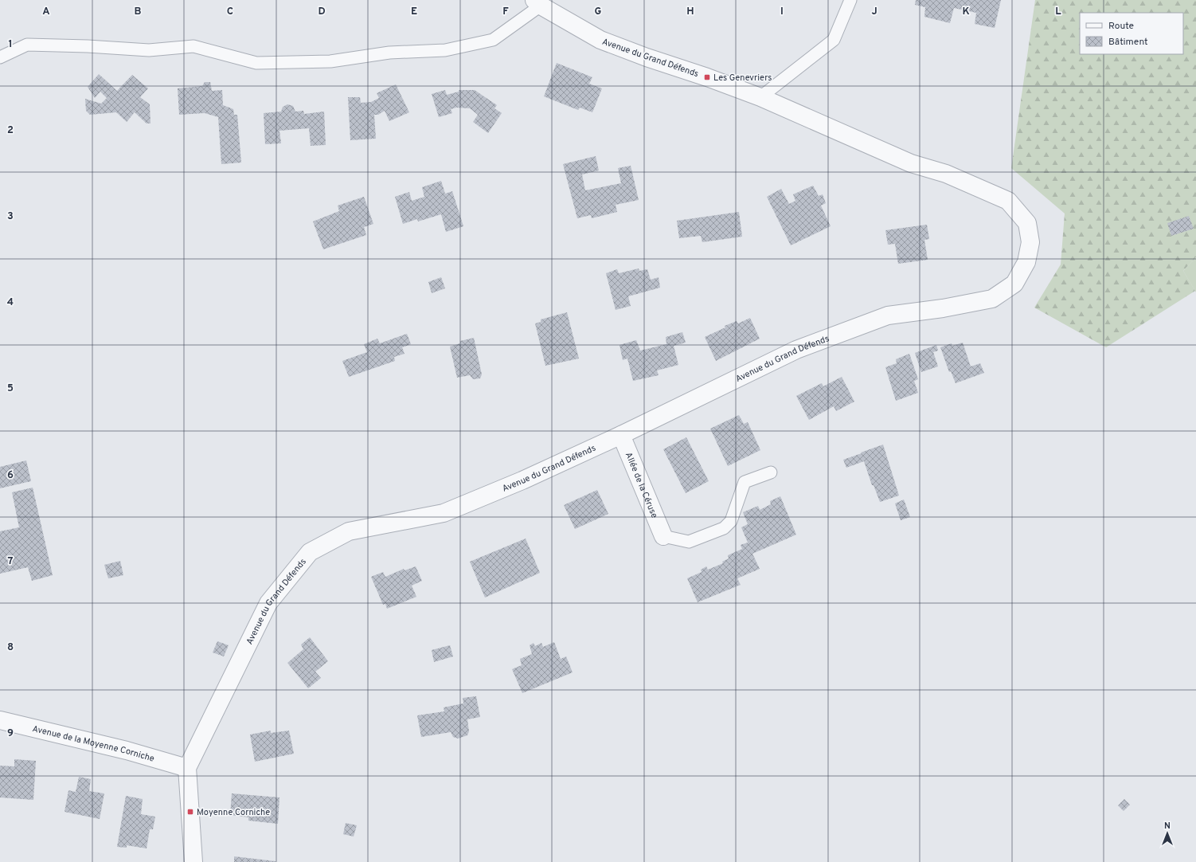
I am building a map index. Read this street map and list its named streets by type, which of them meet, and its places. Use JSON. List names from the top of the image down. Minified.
{"streets":{"street":["Avenue du Grand Défends","Allée de la Céruse","Avenue de la Moyenne Corniche"]},"crossings":[["Avenue du Grand Défends","Allée de la Céruse"],["Avenue du Grand Défends","Avenue de la Moyenne Corniche"]],"places":{"transit":["Les Genevriers","Moyenne Corniche"]},"legend":["Route","Bâtiment"],"north":"top","grid":{"columns":["A","B","C","D","E","F","G","H","I","J","K","L"],"rows":["1","2","3","4","5","6","7","8","9"]}}
